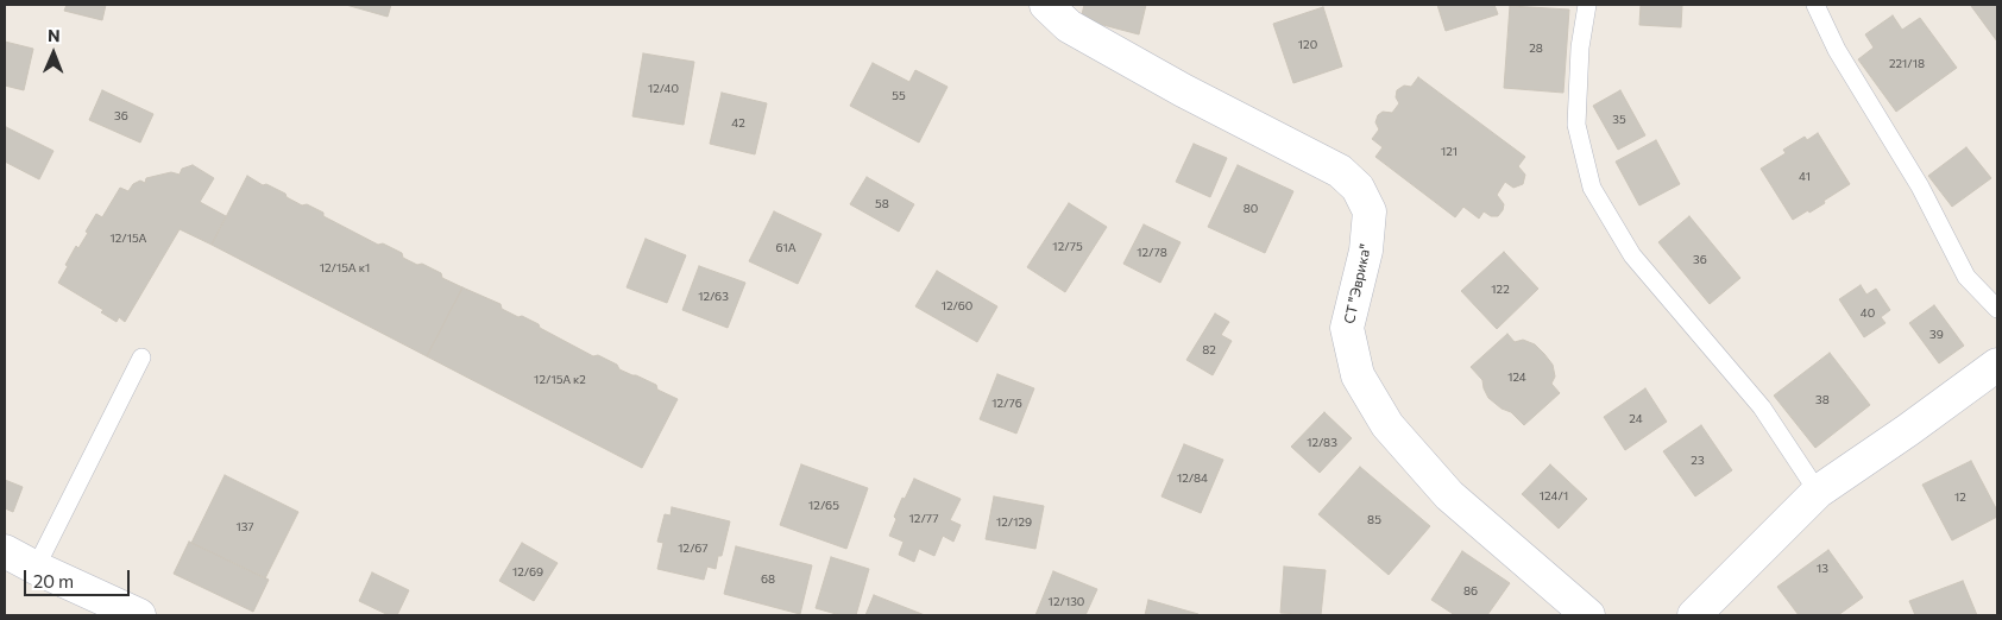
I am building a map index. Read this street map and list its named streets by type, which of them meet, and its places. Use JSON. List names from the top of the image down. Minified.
{"streets":{"street":["СТ \"Эврика\""]},"house_numbers":["120","28","221/18","12/40","55","36","35","42","121","41","58","80","12/15А","12/75","61А","12/78","36","12/15А к1","122","12/63","12/60","40","39","82","124","12/15А к2","38","12/76","24","12/83","23","12/84","124/1","12","12/65","12/77","85","12/129","137","12/67","13","12/69","68","86","12/130"],"scale_bar":"20 m","north":"top"}
